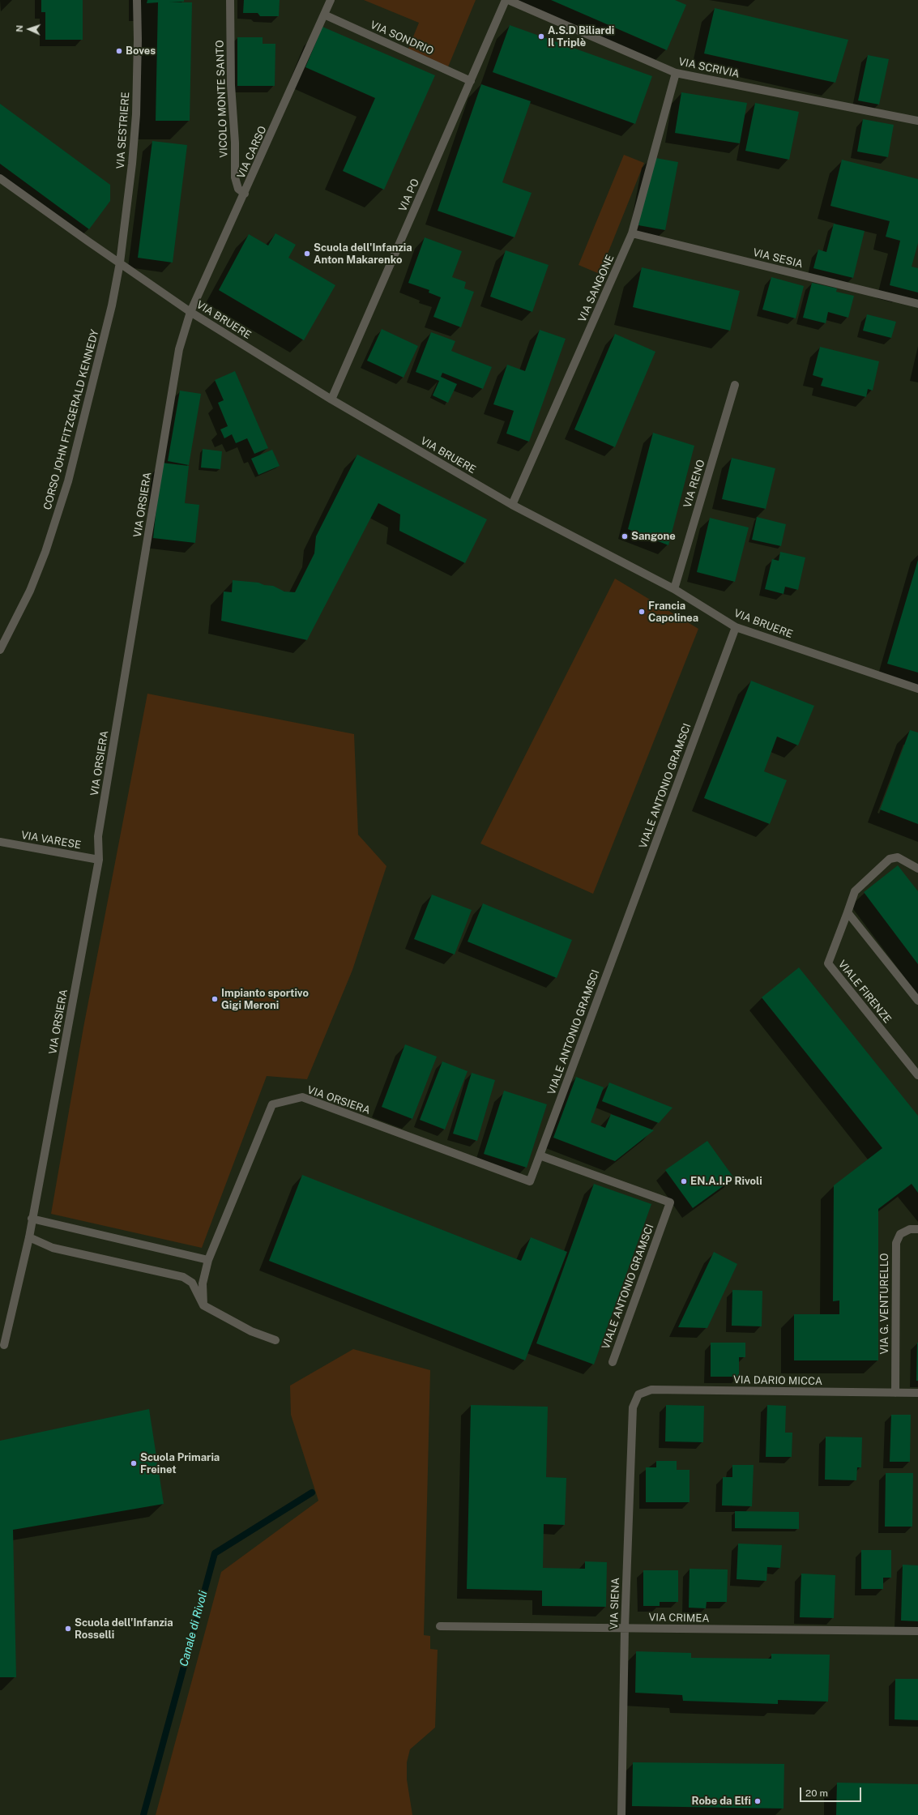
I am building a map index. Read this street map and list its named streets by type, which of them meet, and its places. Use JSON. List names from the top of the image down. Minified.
{"streets":{"street":["VIA SONDRIO","VIA SCRIVIA","VICOLO MONTE SANTO","VIA SESTRIERE","VIA CARSO","VIA PO","VIA SESIA","VIA SANGONE","VIA BRUERE","CORSO JOHN FITZGERALD KENNEDY","VIA RENO","VIA ORSIERA","VIALE ANTONIO GRAMSCI","VIA VARESE","VIALE FIRENZE","VIA G. VENTURELLO","VIA DARIO MICCA","VIA SIENA","VIA CRIMEA"]},"crossings":[["VIA SONDRIO","VIA CARSO"],["VIA SONDRIO","VIA PO"],["VIA SCRIVIA","VIA PO"],["VIA SCRIVIA","VIA SANGONE"],["VICOLO MONTE SANTO","VIA CARSO"],["VIA SESTRIERE","VIA BRUERE"],["VIA SESTRIERE","CORSO JOHN FITZGERALD KENNEDY"],["VIA CARSO","VIA BRUERE"],["VIA CARSO","VIA ORSIERA"],["VIA PO","VIA BRUERE"],["VIA SESIA","VIA SANGONE"],["VIA SANGONE","VIA BRUERE"],["VIA BRUERE","CORSO JOHN FITZGERALD KENNEDY"],["VIA BRUERE","VIA RENO"],["VIA BRUERE","VIA ORSIERA"],["VIA BRUERE","VIALE ANTONIO GRAMSCI"],["VIA ORSIERA","VIALE ANTONIO GRAMSCI"],["VIA ORSIERA","VIA VARESE"],["VIA G. VENTURELLO","VIA DARIO MICCA"],["VIA DARIO MICCA","VIA SIENA"],["VIA SIENA","VIA CRIMEA"]],"water":["Canale di Rivoli"],"places":["A.S.D Biliardi Il Triplè","Boves","Scuola dell'Infanzia Anton Makarenko","Sangone","Francia Capolinea","Impianto sportivo Gigi Meroni","EN.A.I.P Rivoli","Scuola Primaria Freinet","Scuola dell'Infanzia Rosselli","Robe da Elfi"],"scale_bar":"20 m","north":"left"}
